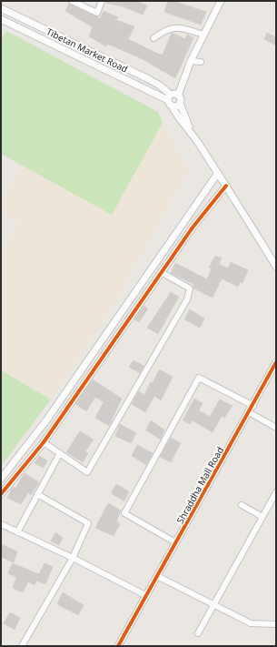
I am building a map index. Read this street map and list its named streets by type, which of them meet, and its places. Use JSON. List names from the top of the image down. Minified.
{"streets":{"street":["Tibetan Market Road","Shraddha Mall Road"]}}
